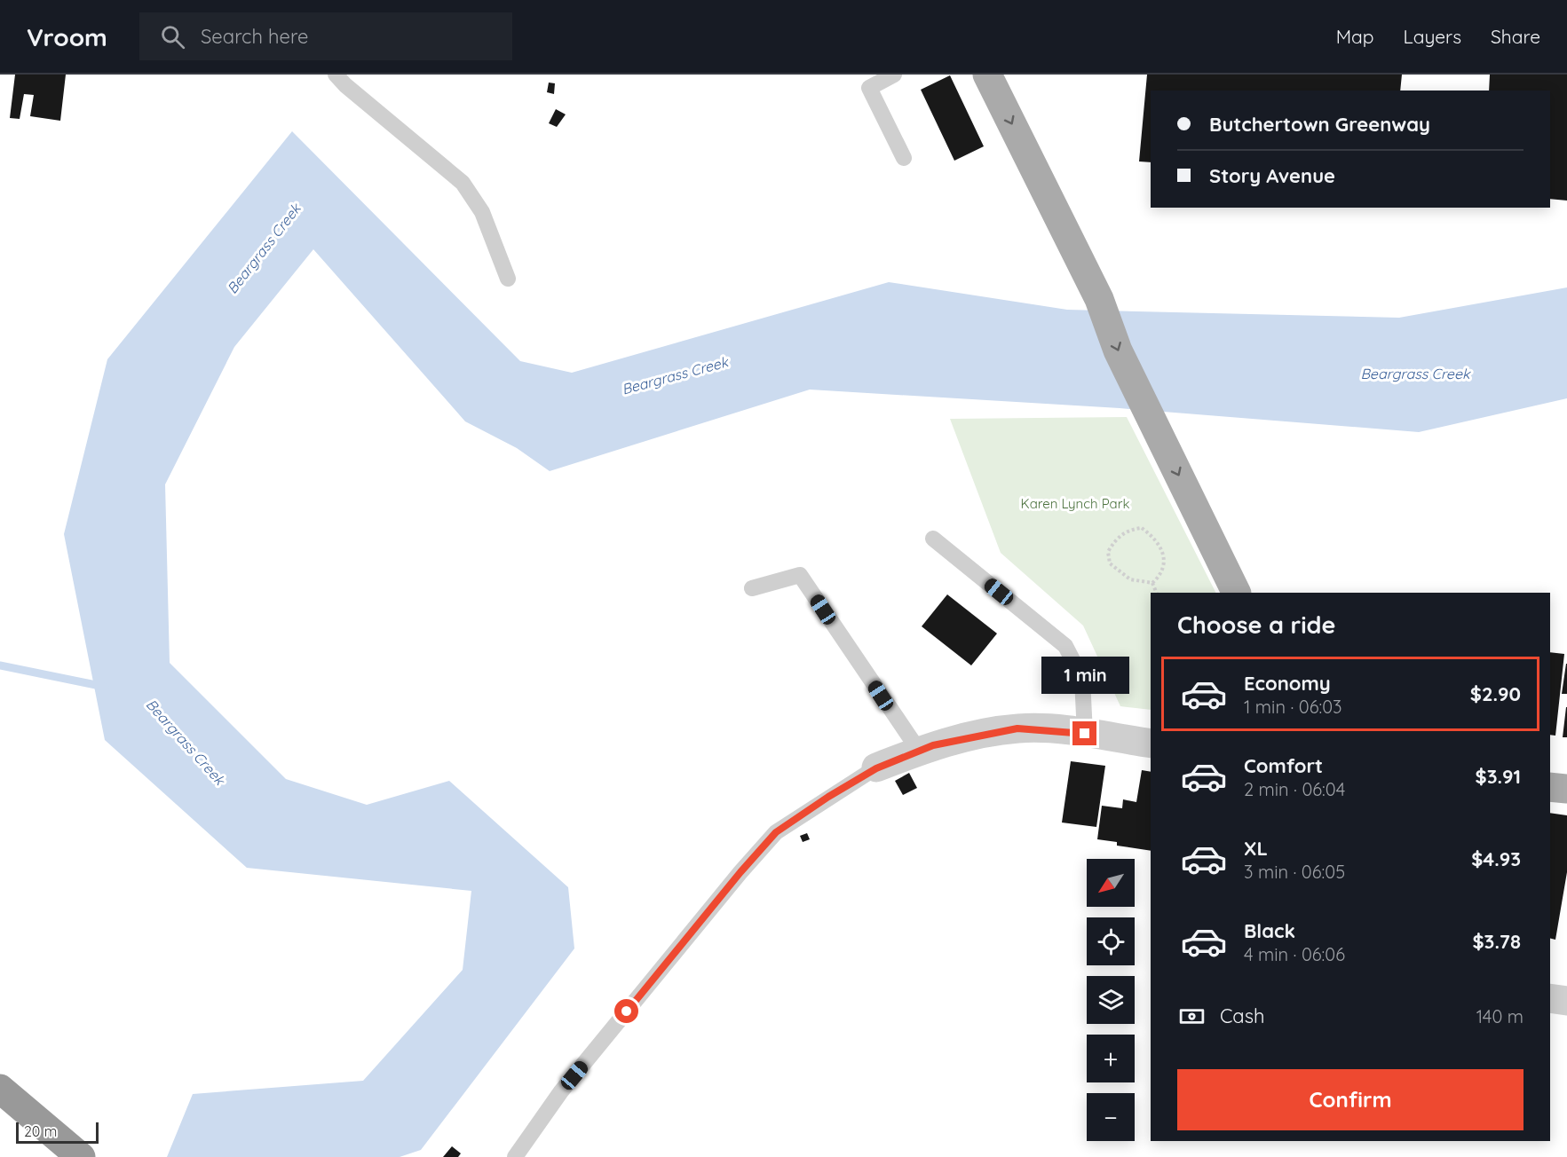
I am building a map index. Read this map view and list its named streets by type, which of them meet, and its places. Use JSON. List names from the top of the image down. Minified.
{"water":["Beargrass Creek"],"parks":["Karen Lynch Park"],"scale_bar":"20 m","north":"bottom left","page":{"header":"Vroom","search":"Search here","nav":["Map","Layers","Share"],"banner":["Butchertown Greenway","Story Avenue"],"heading":"Choose a ride","bubble":"1 min","list":[{"name":"Economy","note":"1 min · 06:03","value":"$2.90"},{"name":"Comfort","note":"2 min · 06:04","value":"$3.91"},{"name":"XL","note":"3 min · 06:05","value":"$4.93"},{"name":"Black","note":"4 min · 06:06","value":"$3.78"}],"map_buttons":["+","−"],"pay":["Cash","140 m"],"buttons":"Confirm","scale":"20 m"}}
